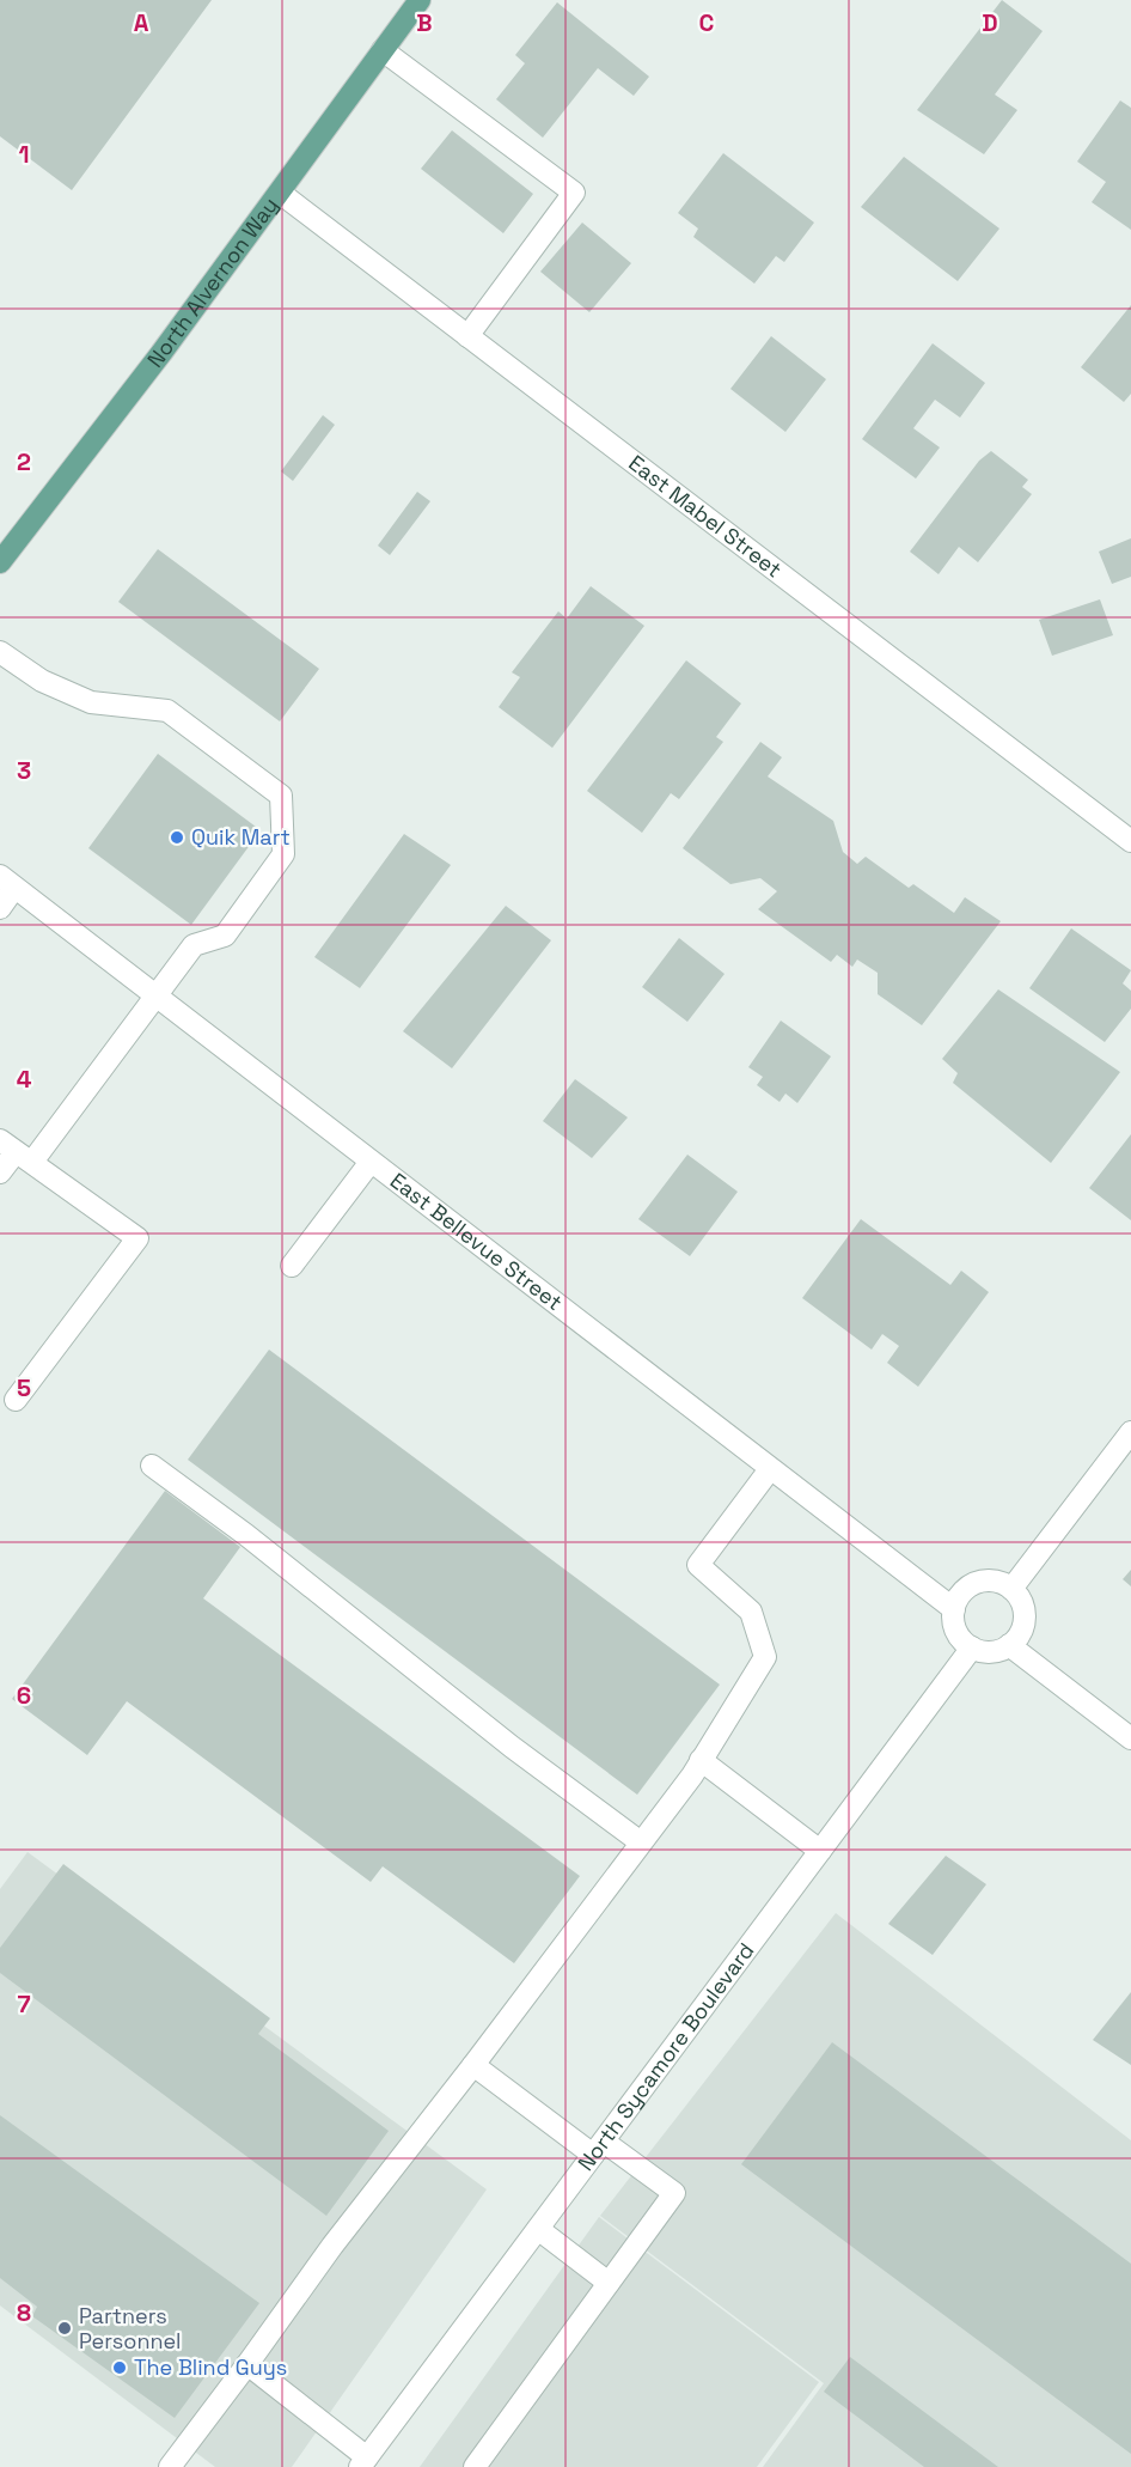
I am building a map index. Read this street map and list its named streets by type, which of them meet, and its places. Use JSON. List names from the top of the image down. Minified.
{"streets":{"main road":["North Alvernon Way"],"street":["East Mabel Street","East Bellevue Street","North Sycamore Boulevard"]},"crossings":[["North Alvernon Way","East Mabel Street"],["East Bellevue Street","North Sycamore Boulevard"]],"places":["Quik Mart","Partners Personnel","The Blind Guys"],"grid":{"columns":["A","B","C","D"],"rows":["1","2","3","4","5","6","7","8"]}}
